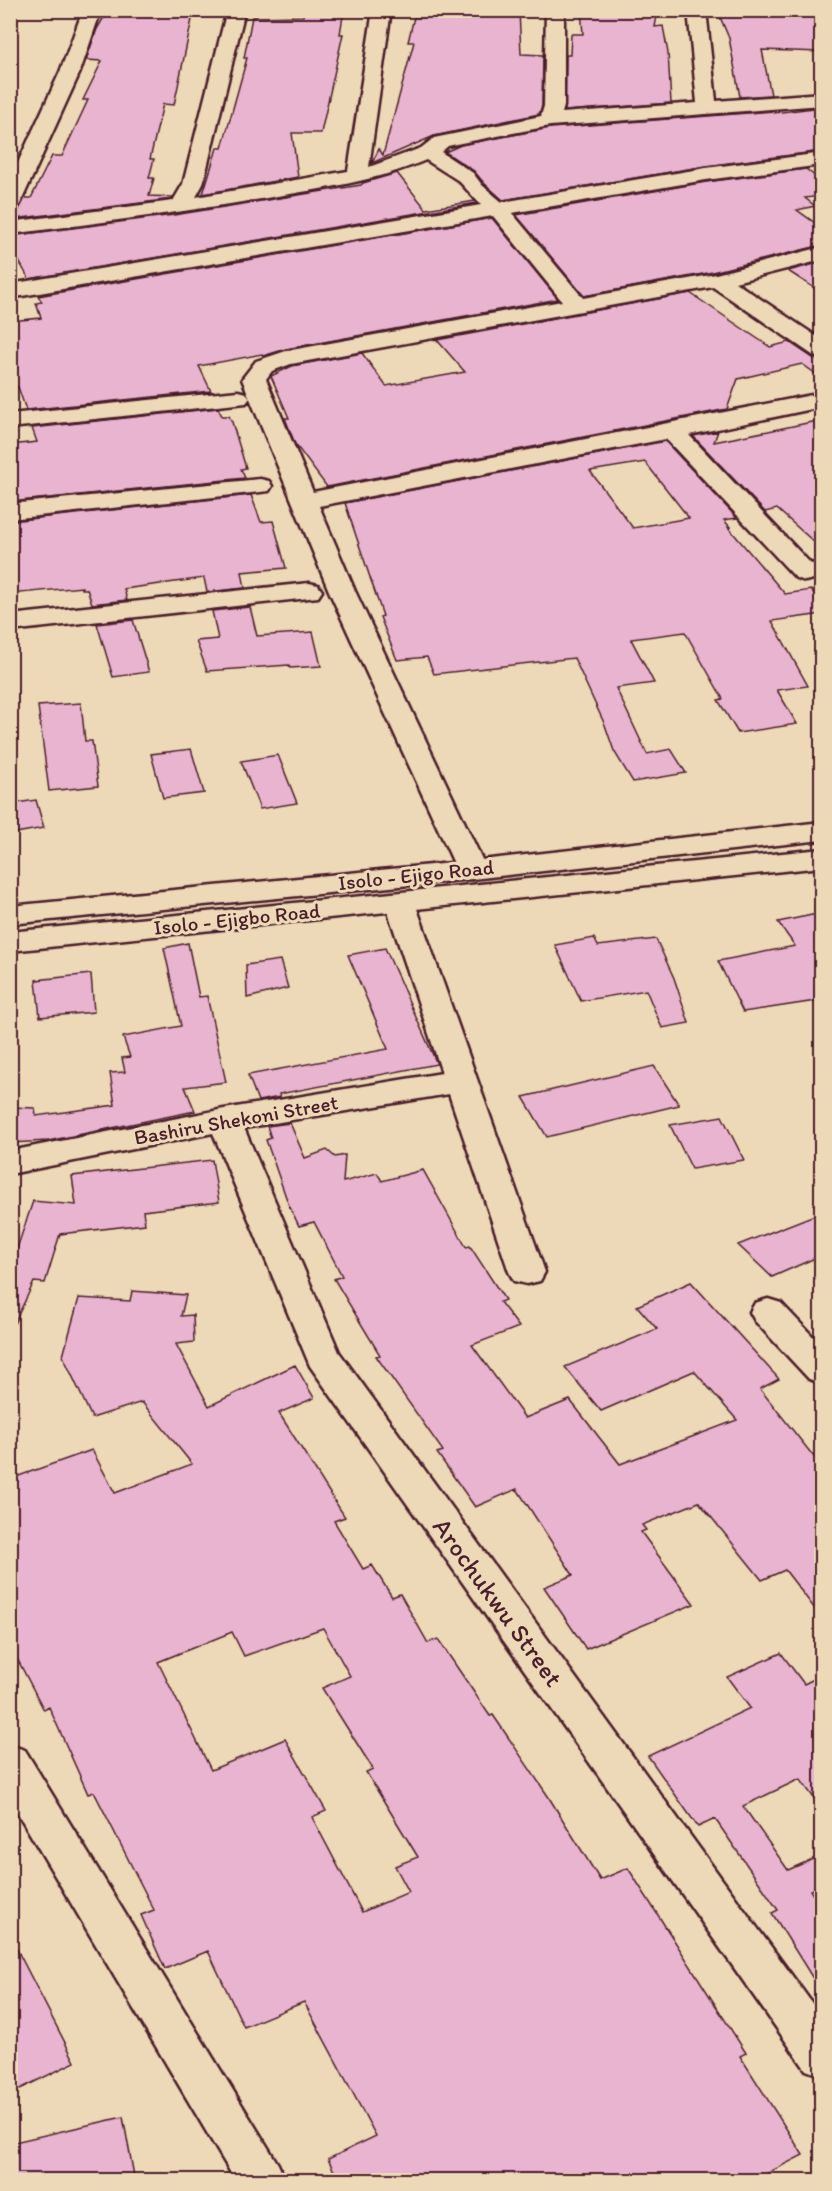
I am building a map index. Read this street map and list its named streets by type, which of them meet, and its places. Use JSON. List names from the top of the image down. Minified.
{"streets":{"street":["Isolo - Ejigo Road","Isolo - Ejigbo Road","Bashiru Shekoni Street","Arochukwu Street"]},"crossings":[["Bashiru Shekoni Street","Arochukwu Street"]]}
